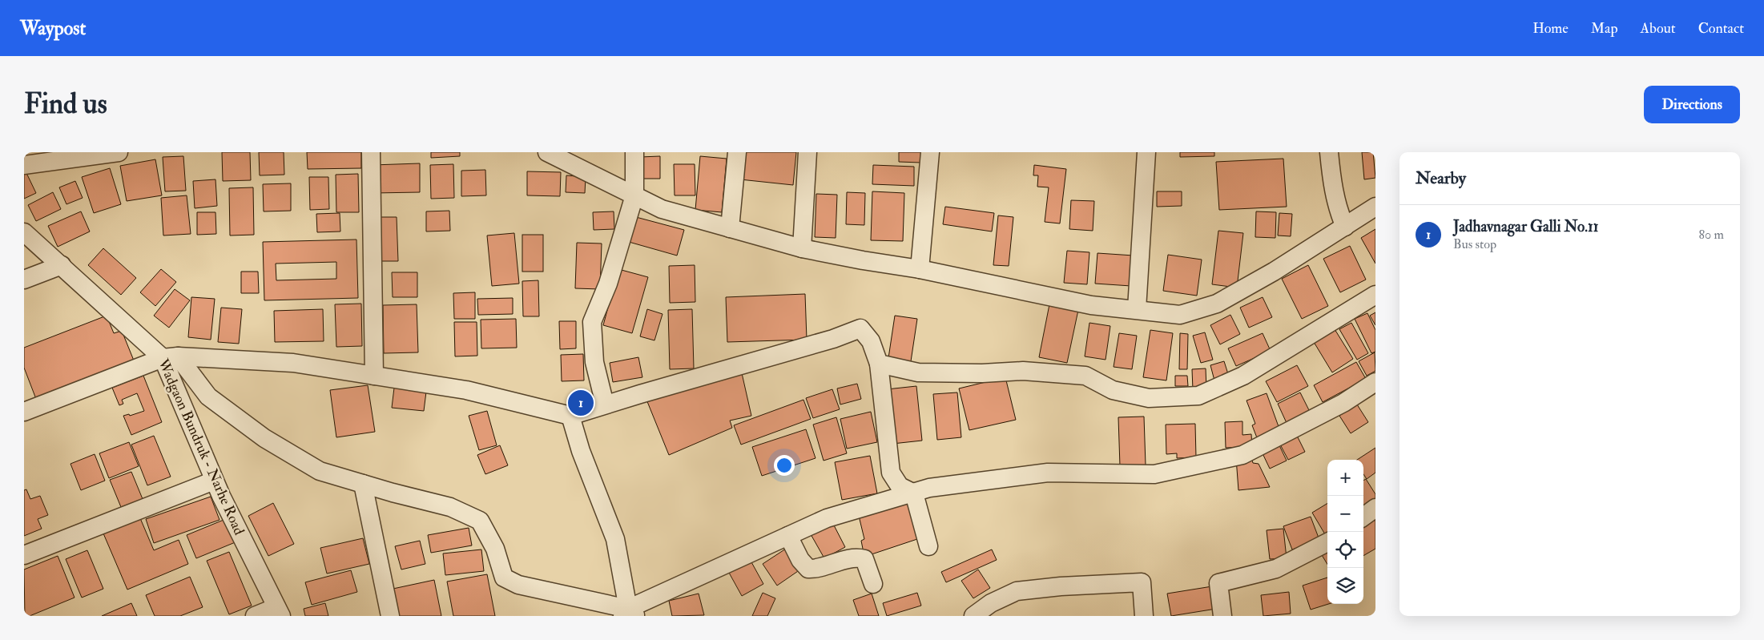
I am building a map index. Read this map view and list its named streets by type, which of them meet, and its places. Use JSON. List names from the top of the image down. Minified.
{"streets":{"street":["Wadgaon Bundruk - Narhe Road"]},"page":{"header":"Waypost","nav":["Home","Map","About","Contact"],"buttons":"Directions","title":"Find us","heading":"Nearby","list":[{"mark":"1","name":"Jadhavnagar Galli No.11","note":"Bus stop","value":"80 m"}],"pins":"1","map_buttons":["+","−"]}}
